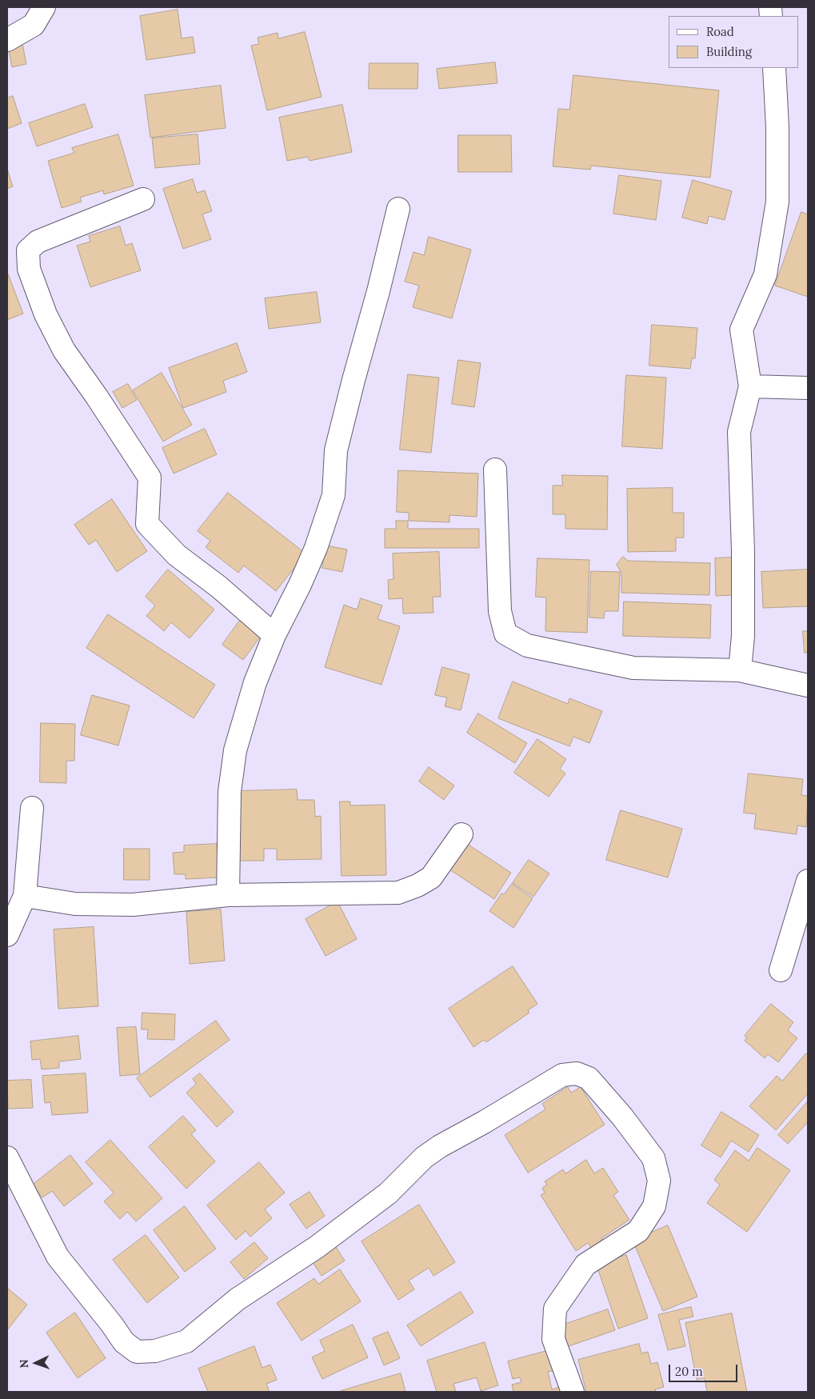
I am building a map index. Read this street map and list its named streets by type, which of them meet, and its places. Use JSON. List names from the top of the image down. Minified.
{"legend":["Road","Building"],"scale_bar":"20 m","north":"left"}
